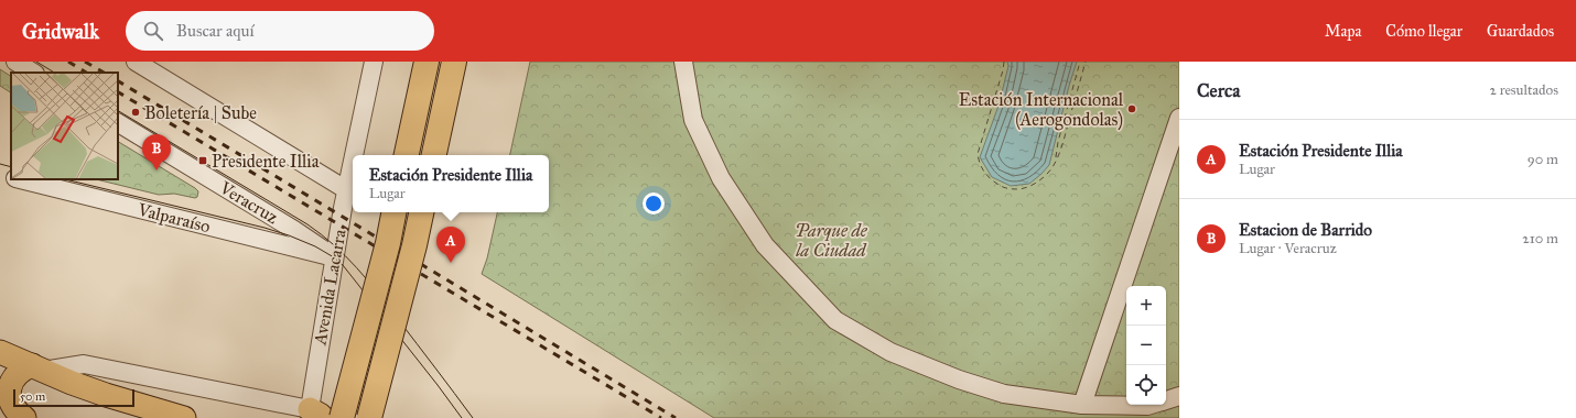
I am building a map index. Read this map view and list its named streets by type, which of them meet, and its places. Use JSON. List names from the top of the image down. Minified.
{"streets":{"street":["Veracruz","Valparaíso","Avenida Lacarra"]},"crossings":[["Veracruz","Valparaíso"],["Veracruz","Avenida Lacarra"],["Valparaíso","Avenida Lacarra"]],"parks":["Parque de la Ciudad"],"places":{"other":["Estación Internacional (Aerogondolas)","Boletería | Sube"],"transit":["Presidente Illia"]},"scale_bar":"50 m","page":{"header":"Gridwalk","search":"Buscar aquí","nav":["Mapa","Cómo llegar","Guardados"],"heading":["Cerca","2 resultados"],"list":[{"mark":"A","name":"Estación Presidente Illia","note":"Lugar","value":"90 m"},{"mark":"B","name":"Estacion de Barrido","note":"Lugar · Veracruz","value":"210 m"}],"pins":["B","A"],"popup":["Estación Presidente Illia","Lugar"],"map_buttons":["+","−"],"scale":"50 m"}}
